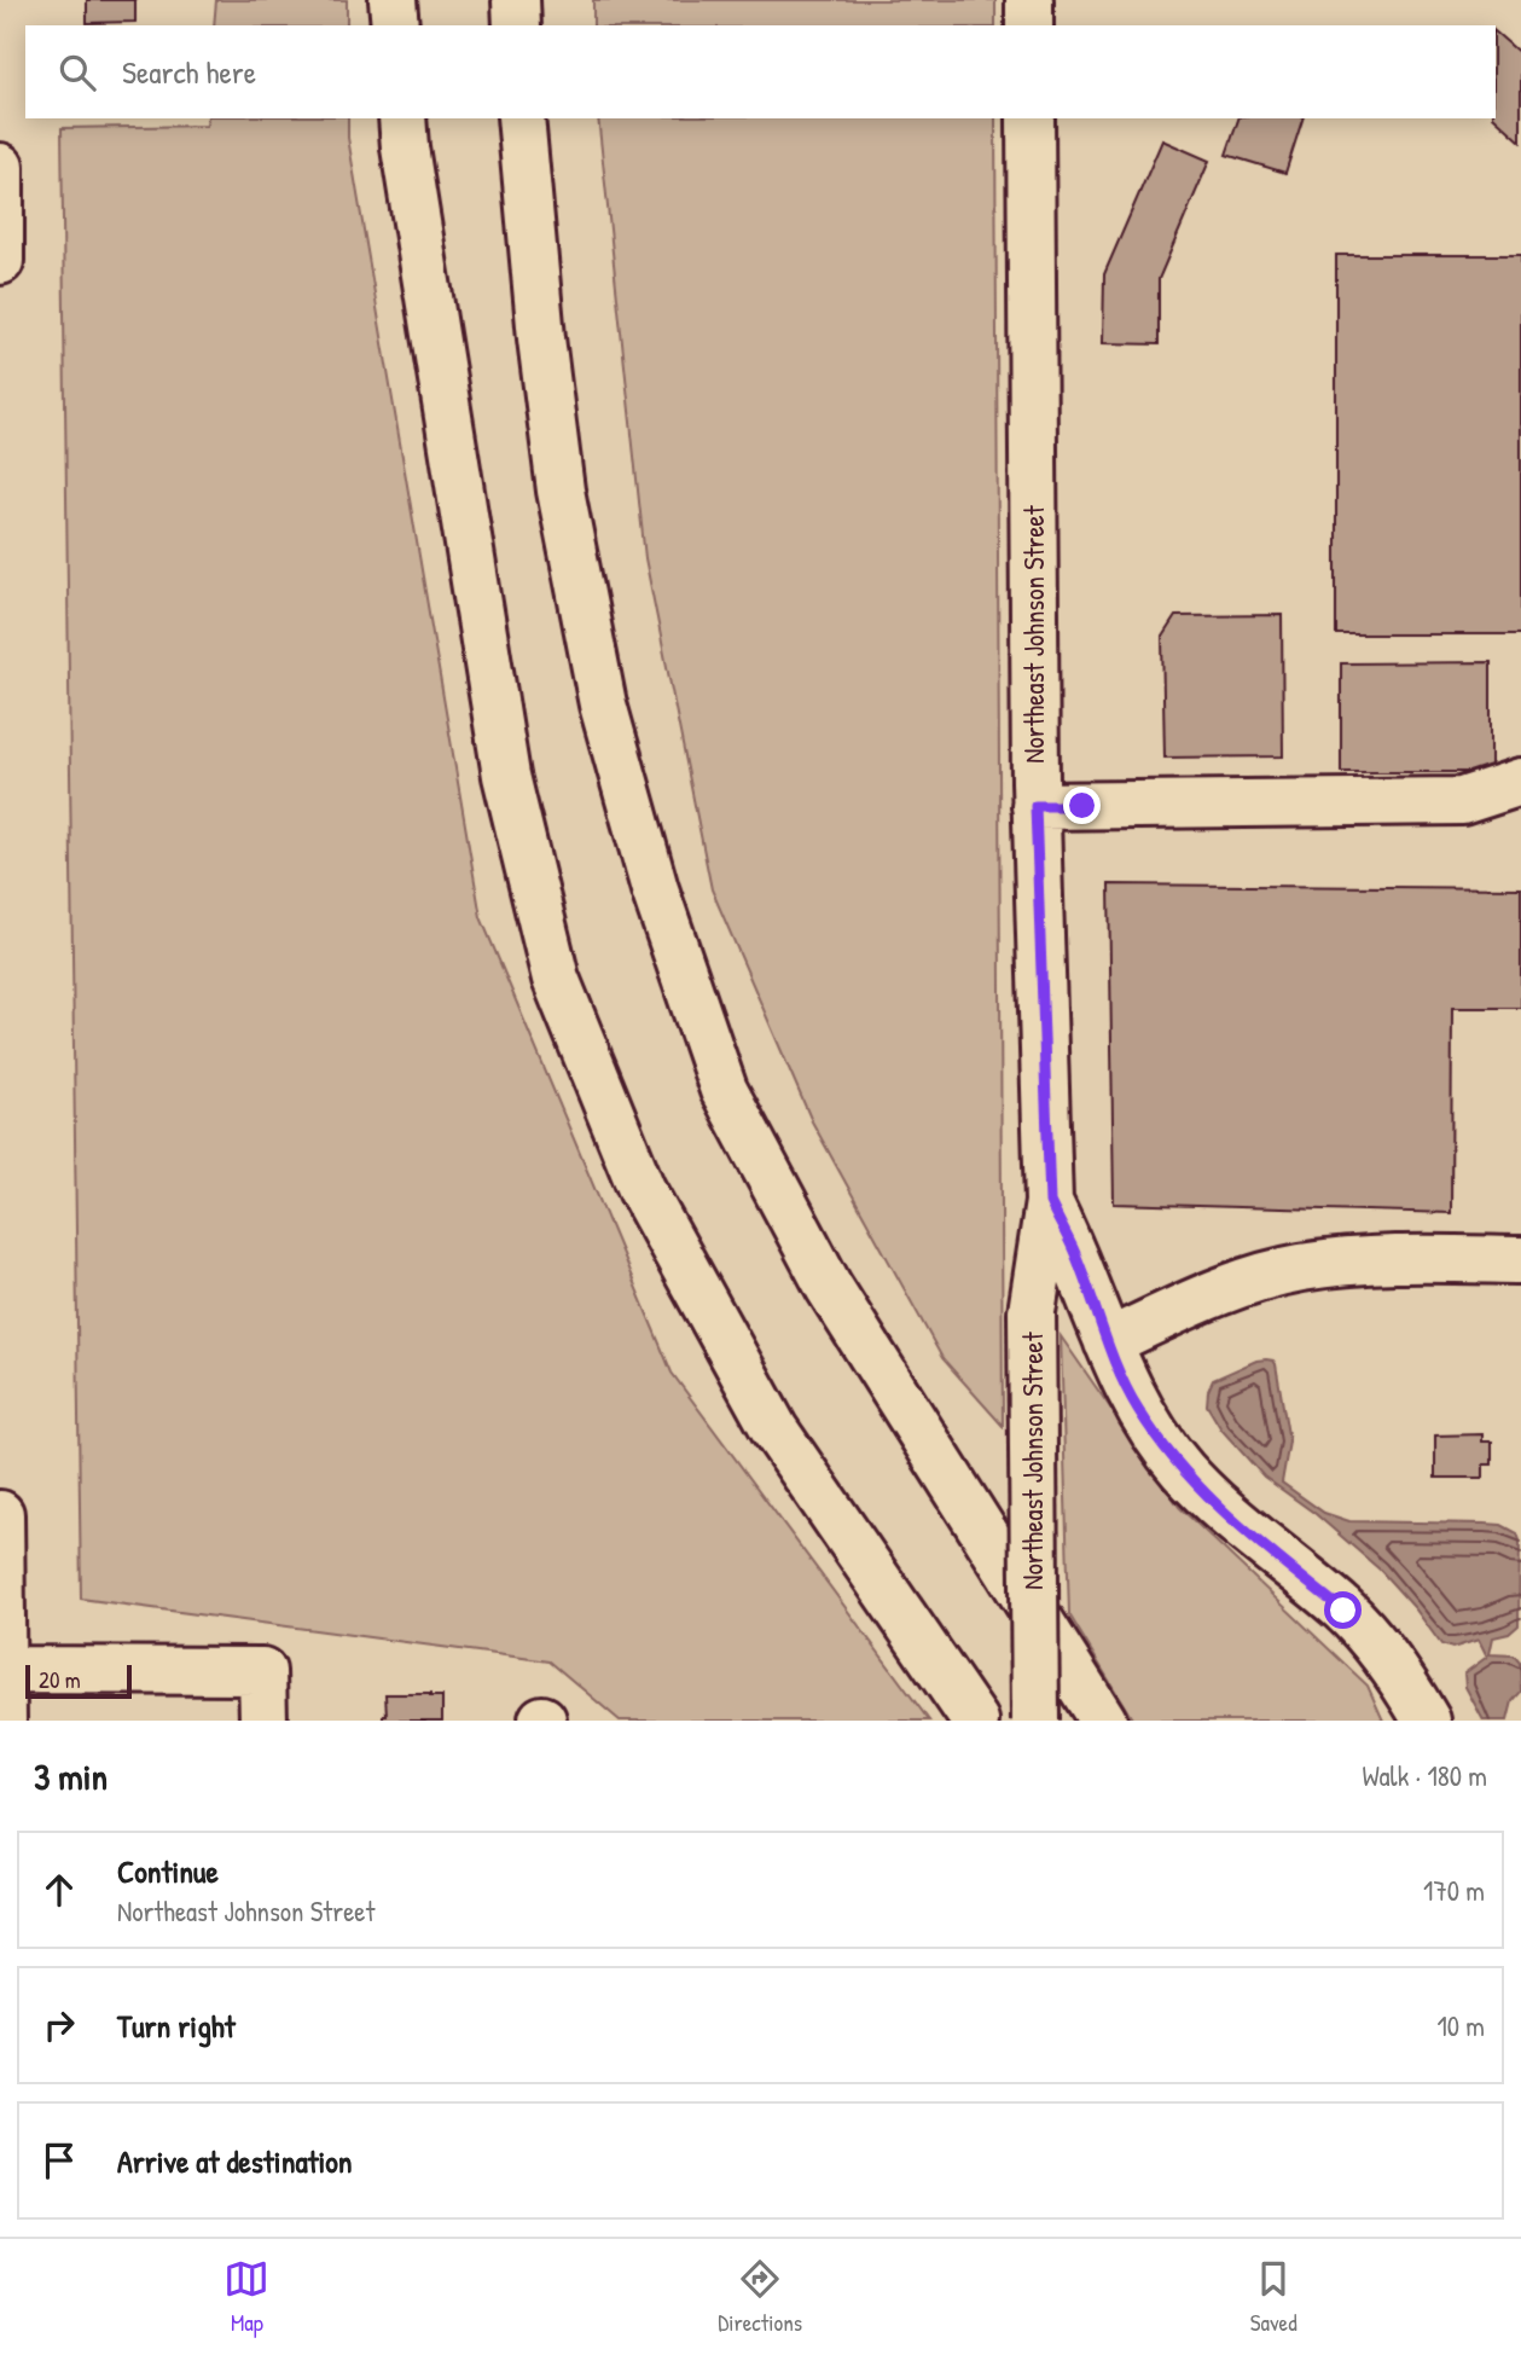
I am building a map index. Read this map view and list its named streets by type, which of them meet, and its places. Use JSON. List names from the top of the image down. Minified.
{"streets":{"main road":["Northeast Johnson Street"]},"scale_bar":"20 m","page":{"search":"Search here","scale":"20 m","heading":["3 min","Walk · 180 m"],"list":[["Continue","Northeast Johnson Street","170 m"],["Turn right","10 m"],"Arrive at destination"],"nav":["Map","Directions","Saved"]}}
